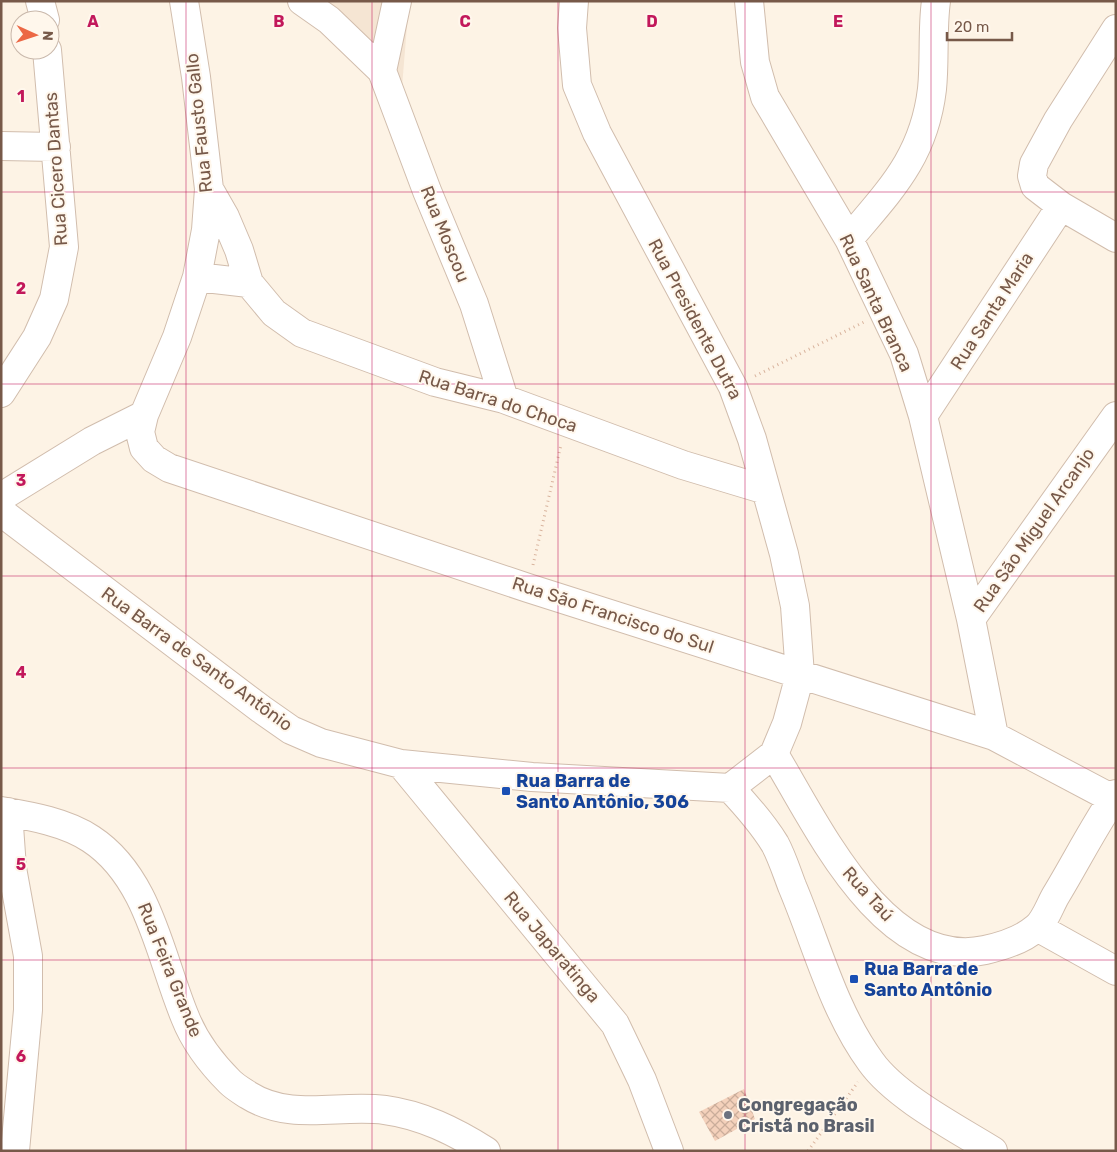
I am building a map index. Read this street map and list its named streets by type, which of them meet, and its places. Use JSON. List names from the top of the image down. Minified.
{"streets":{"street":["Rua Fausto Gallo","Rua Cicero Dantas","Rua Moscou","Rua Santa Branca","Rua Santa Maria","Rua Presidente Dutra","Rua Barra do Choca","Rua São Miguel Arcanjo","Rua São Francisco do Sul","Rua Barra de Santo Antônio","Rua Taú","Rua Japaratinga","Rua Feira Grande"]},"crossings":[["Rua Fausto Gallo","Rua Barra do Choca"],["Rua Fausto Gallo","Rua São Francisco do Sul"],["Rua Moscou","Rua Barra do Choca"],["Rua Santa Branca","Rua Santa Maria"],["Rua Santa Branca","Rua São Miguel Arcanjo"],["Rua Santa Branca","Rua São Francisco do Sul"],["Rua Presidente Dutra","Rua Barra do Choca"],["Rua Presidente Dutra","Rua São Francisco do Sul"],["Rua Presidente Dutra","Rua Taú"],["Rua São Francisco do Sul","Rua Taú"],["Rua Barra de Santo Antônio","Rua Japaratinga"]],"places":{"transit":["Rua Barra de Santo Antônio, 306","Rua Barra de Santo Antônio"],"other":["Congregação Cristã no Brasil"]},"scale_bar":"20 m","north":"right","grid":{"columns":["A","B","C","D","E"],"rows":["1","2","3","4","5","6"]}}
